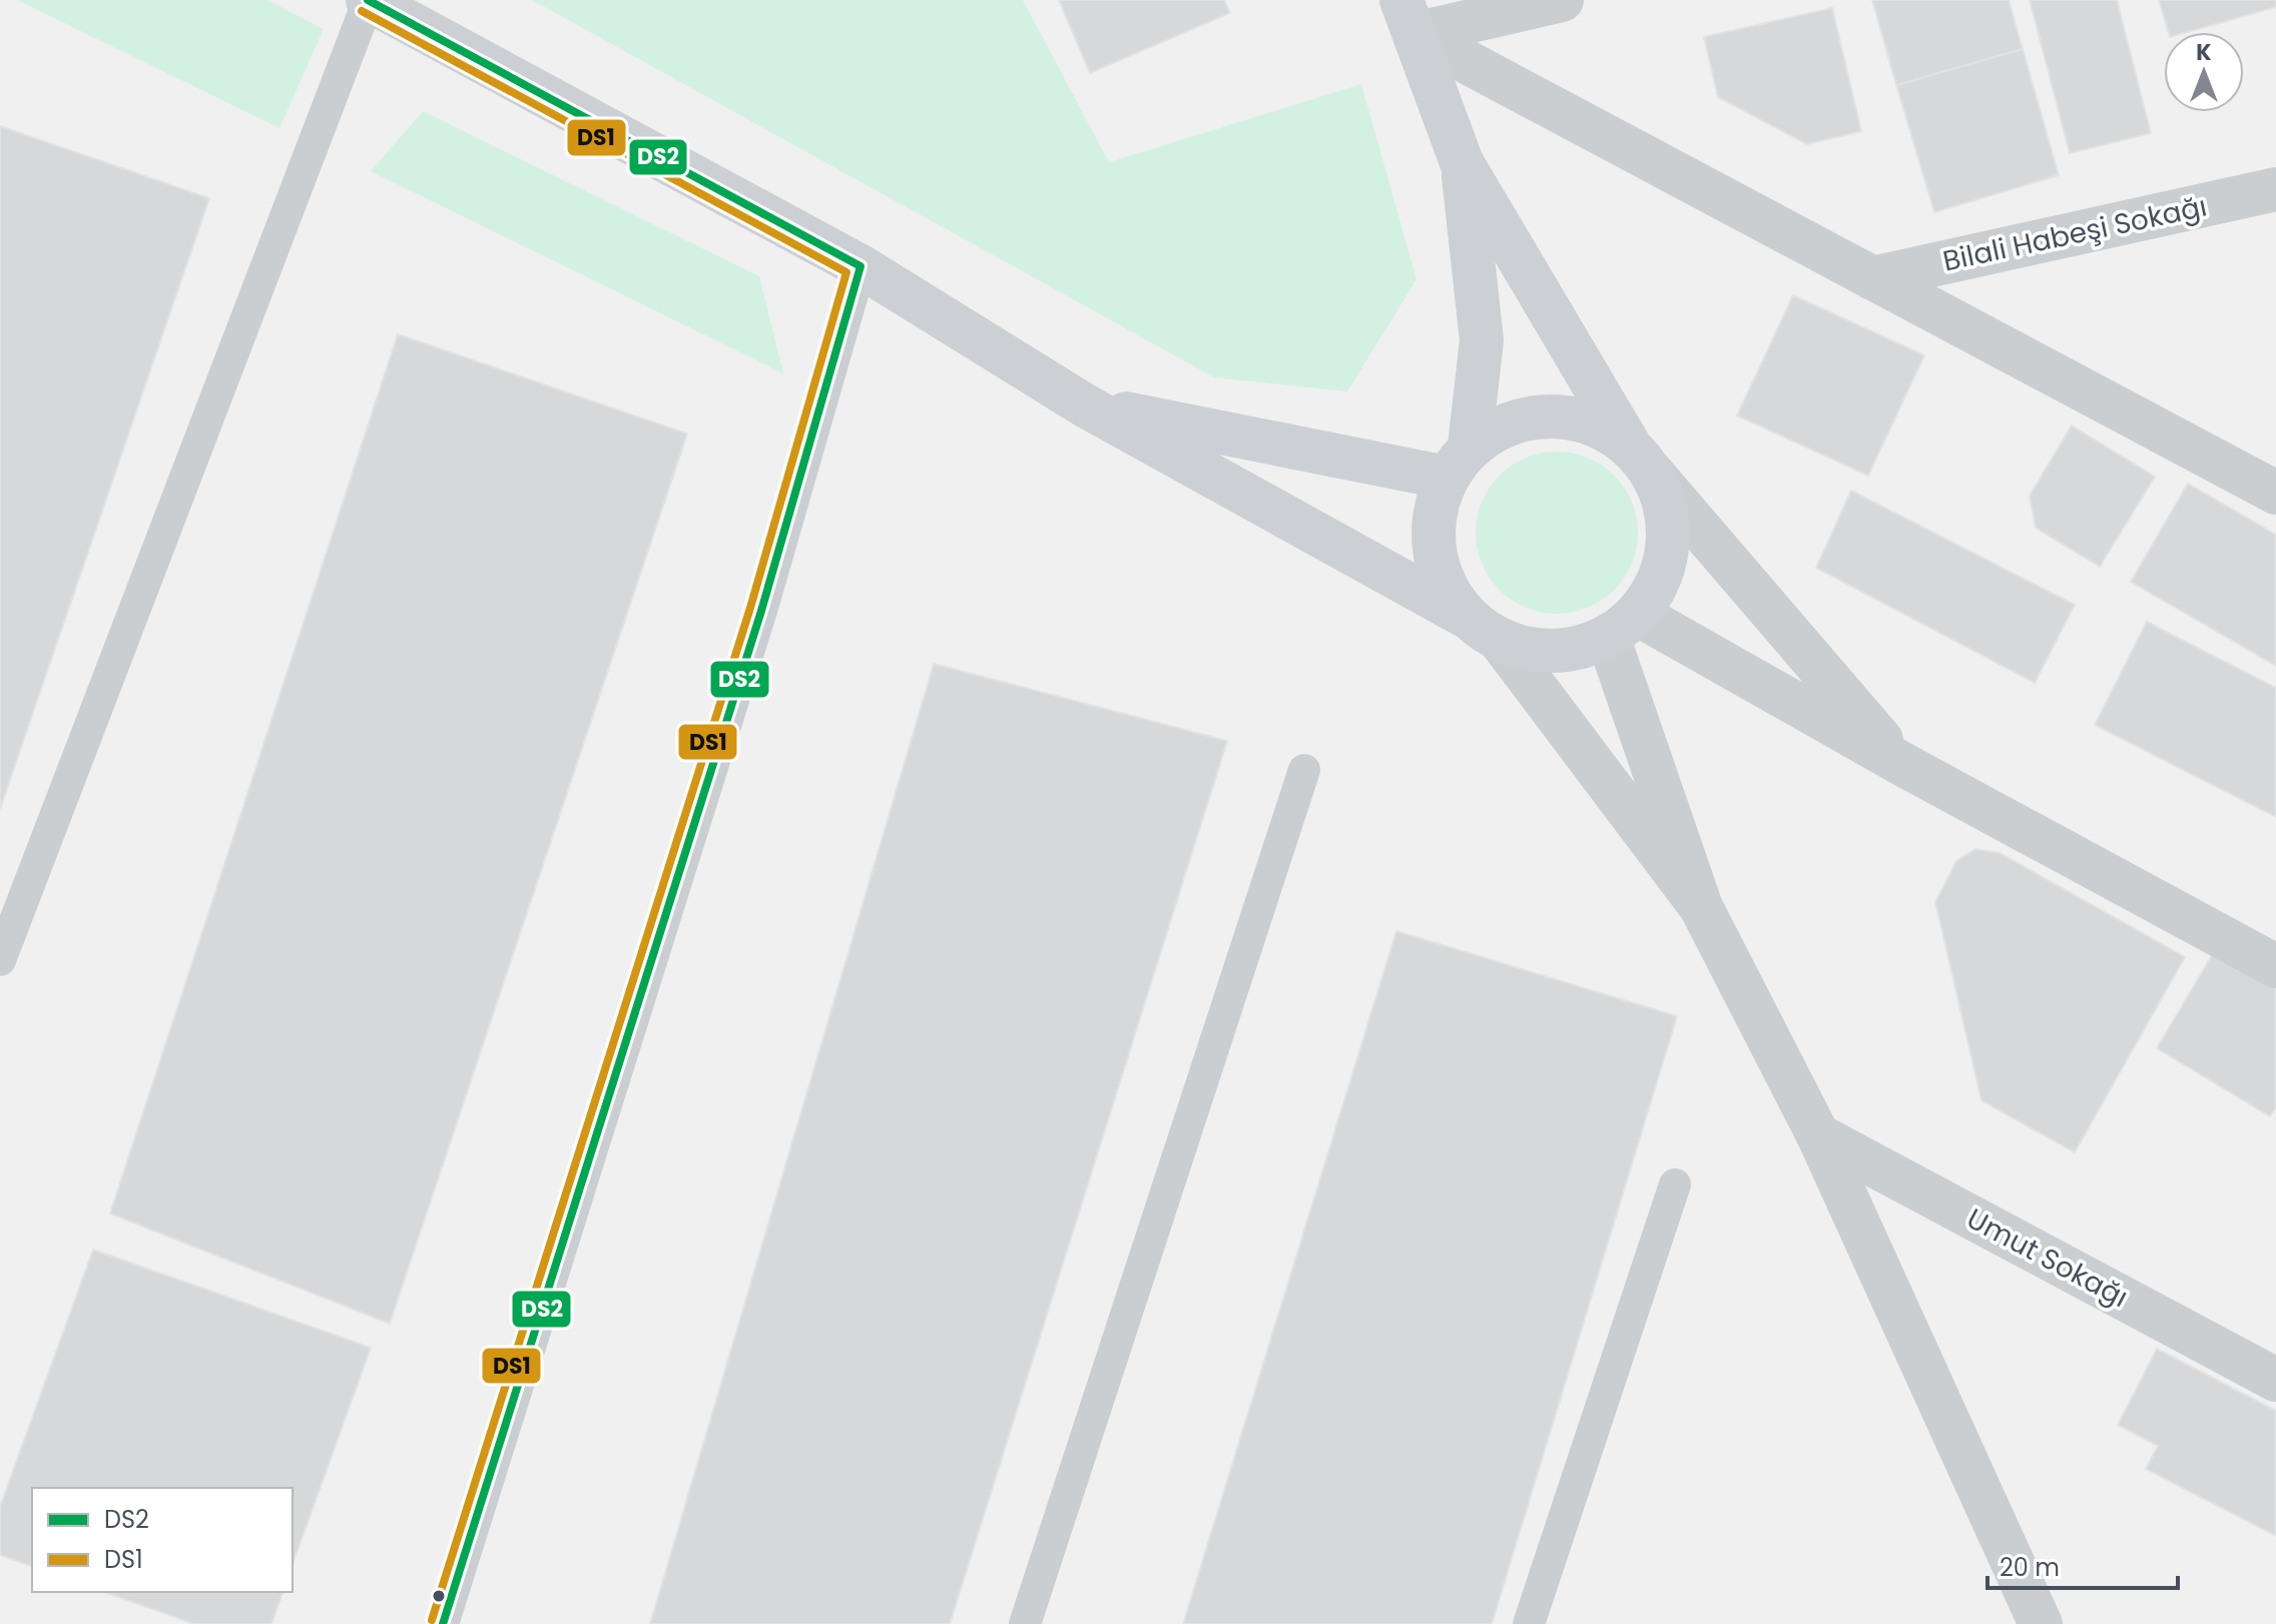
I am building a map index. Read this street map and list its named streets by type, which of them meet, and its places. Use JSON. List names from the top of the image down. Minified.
{"streets":{"street":["Bilali Habeşi Sokağı","Umut Sokağı"]},"lines":["transit line DS2","transit line DS1"],"legend":["DS2","DS1"],"scale_bar":"20 m","north":"top"}
